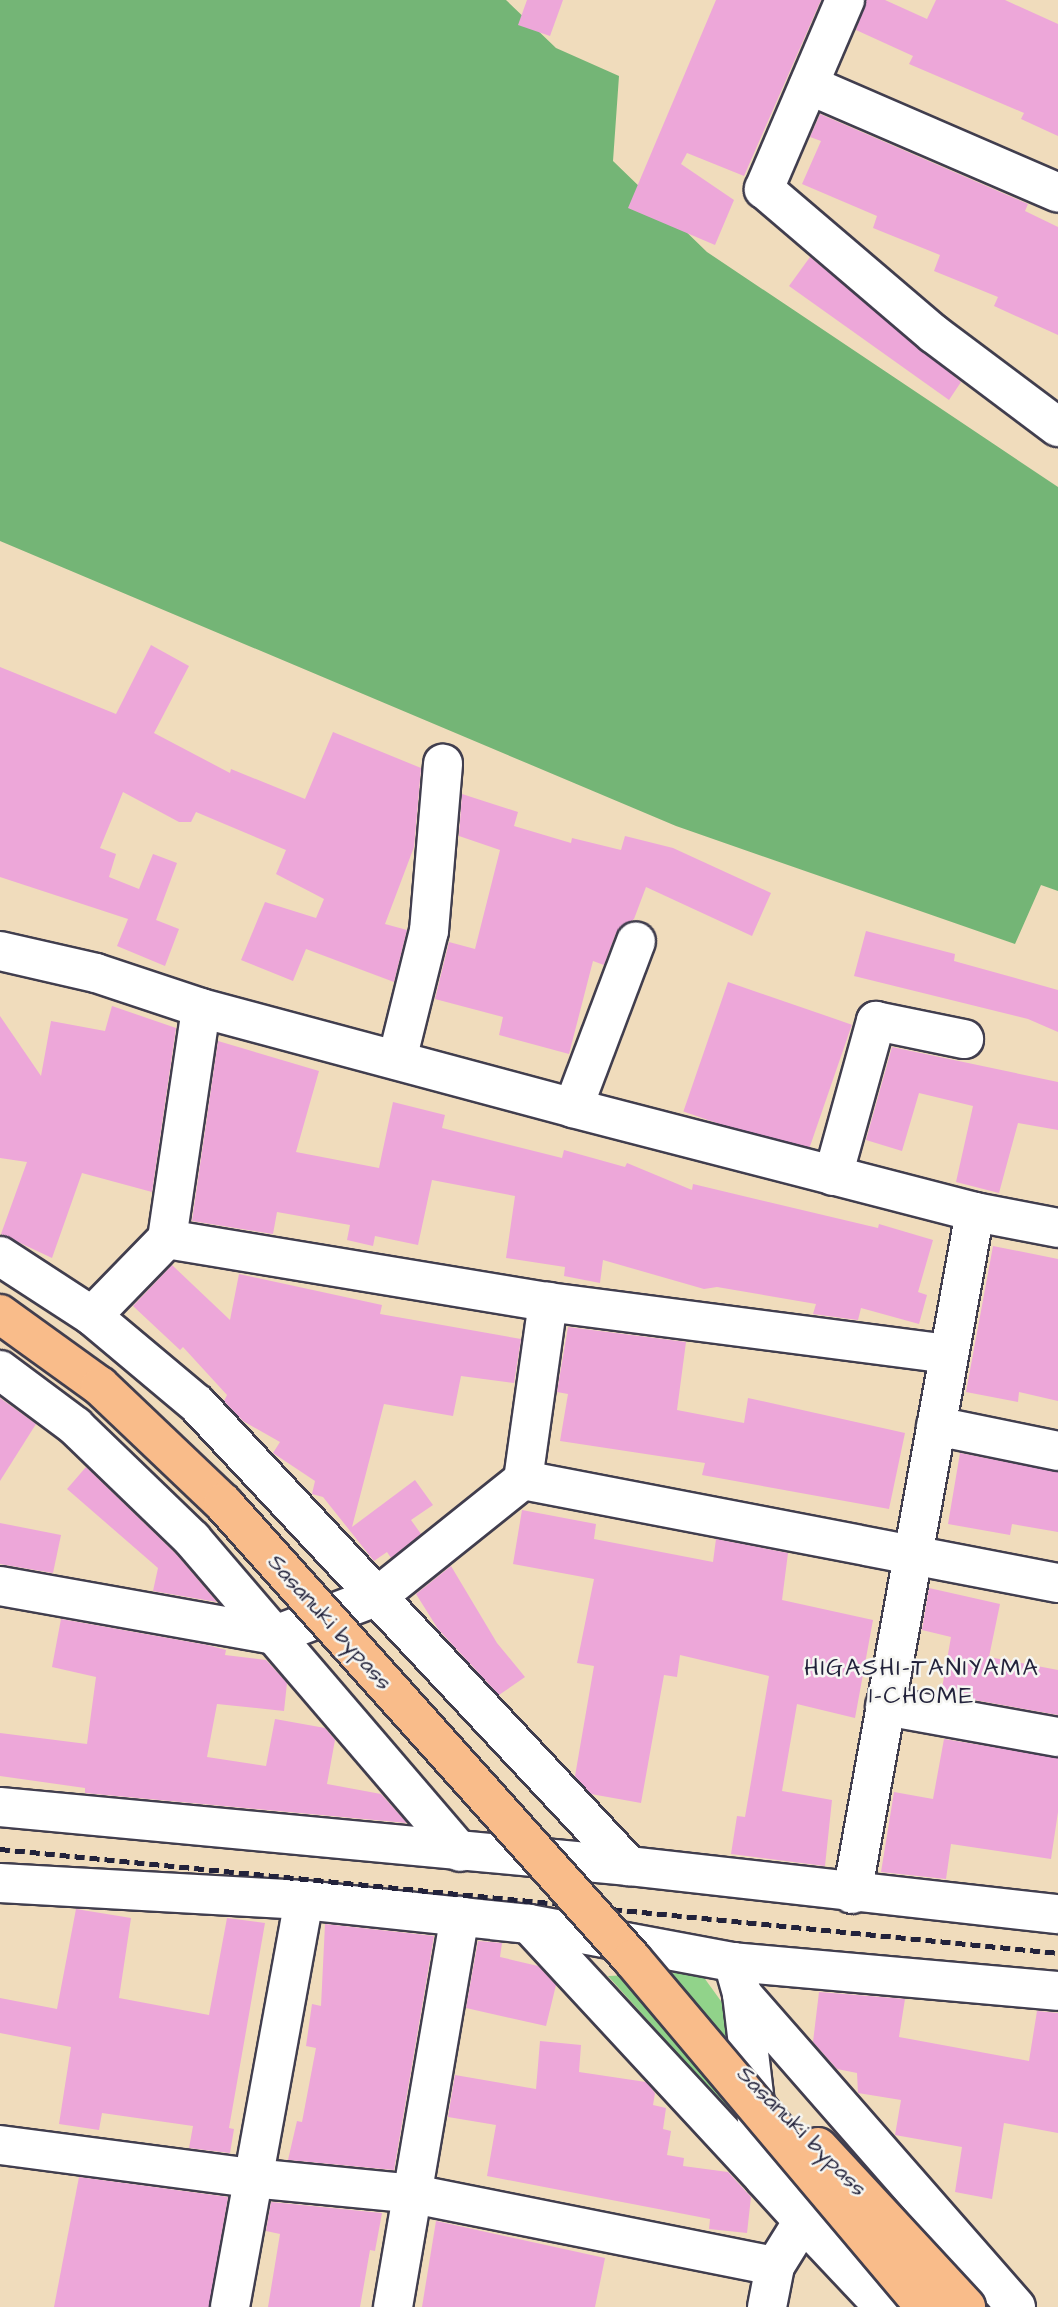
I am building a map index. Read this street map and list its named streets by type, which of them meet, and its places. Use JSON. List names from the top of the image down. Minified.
{"streets":{"main road":["Sasanuki bypass"]},"districts":["HIGASHI-TANIYAMA 1-CHOME"]}
